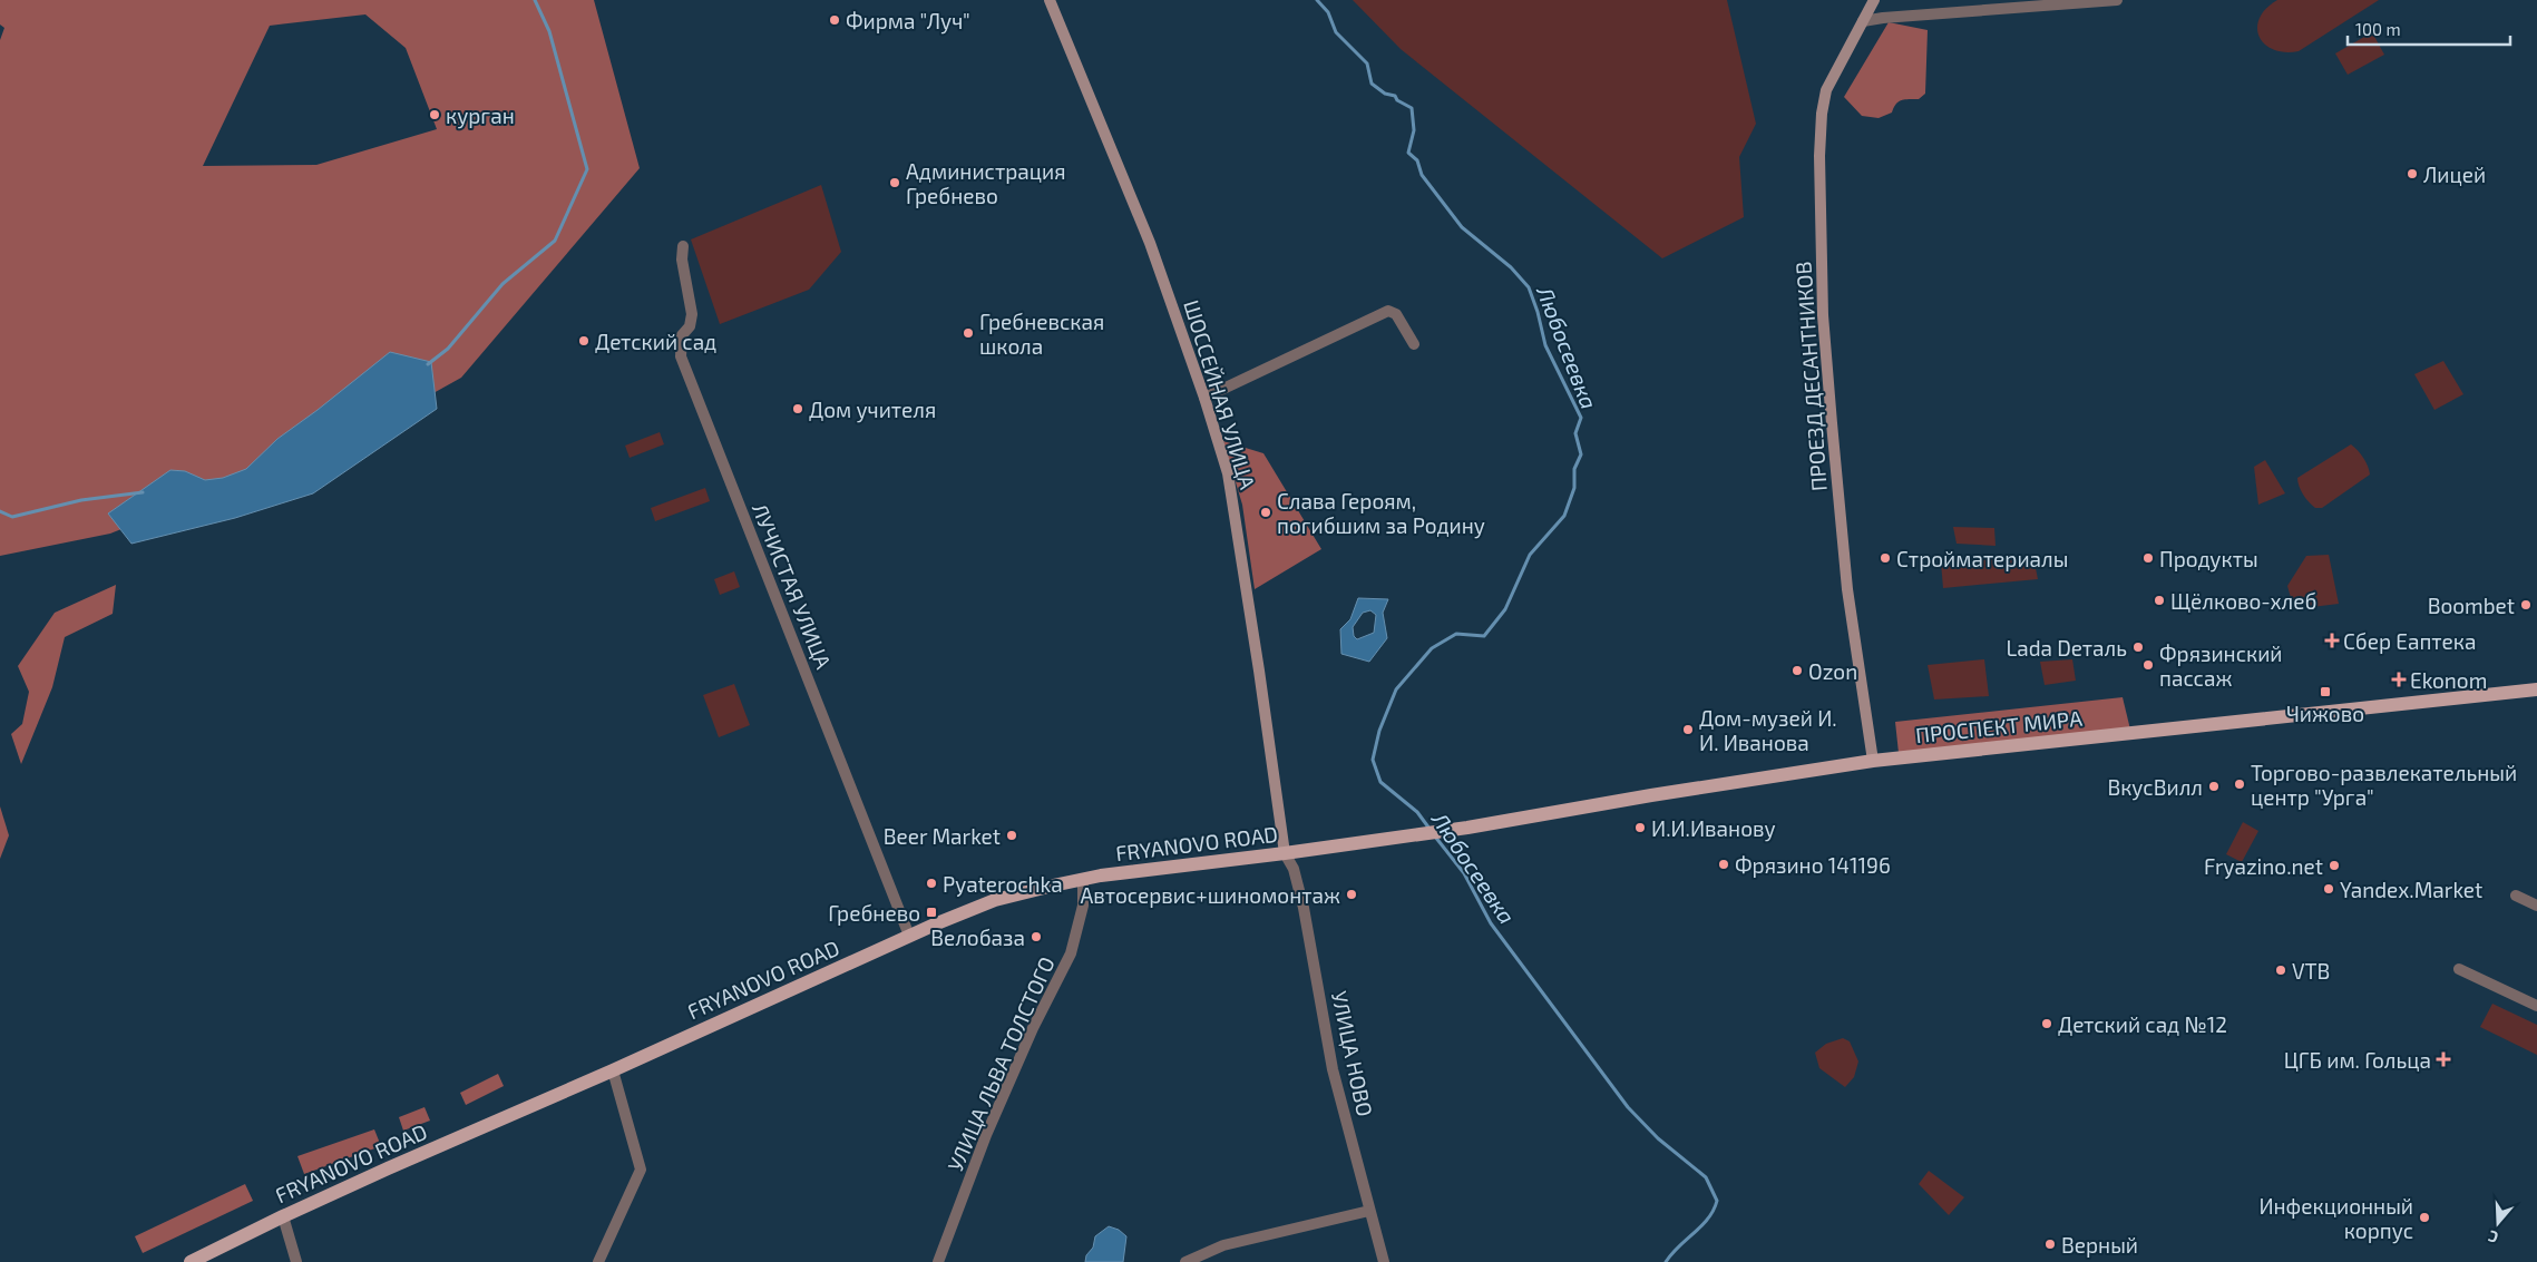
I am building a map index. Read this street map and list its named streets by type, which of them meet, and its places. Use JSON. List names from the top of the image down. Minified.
{"streets":{"main road":["ПРОСПЕКТ МИРА","FRYANOVO ROAD"],"street":["ПРОЕЗД ДЕСАНТНИКОВ","ШОССЕЙНАЯ УЛИЦА","ЛУЧИСТАЯ УЛИЦА","УЛИЦА НОВО","УЛИЦА ЛЬВА ТОЛСТОГО"]},"crossings":[["ПРОЕЗД ДЕСАНТНИКОВ","ПРОСПЕКТ МИРА"],["ШОССЕЙНАЯ УЛИЦА","FRYANOVO ROAD"],["ШОССЕЙНАЯ УЛИЦА","УЛИЦА НОВО"],["ЛУЧИСТАЯ УЛИЦА","FRYANOVO ROAD"],["ПРОСПЕКТ МИРА","FRYANOVO ROAD"],["FRYANOVO ROAD","УЛИЦА НОВО"],["FRYANOVO ROAD","УЛИЦА ЛЬВА ТОЛСТОГО"]],"water":["Любосеевка"],"places":{"other":["Фирма \"Луч\"","курган","Лицей","Администрация Гребнево","Гребневская школа","Детский сад","Дом учителя","Слава Героям, погибшим за Родину","Стройматериалы","Продукты","Щёлково-хлеб","Boombet","Lada Dеталь","Фрязинский пассаж","Ozon","Дом-музей И. И. Иванова","Торгово-развлекательный центр \"Урга\"","ВкусВилл","И.И.Иванову","Beer Market","Фрязино 141196","Fryazino.net","Pyaterochka","Yandex.Market","Автосервис+шиномонтаж","Велобаза","VTB","Детский сад №12","Инфекционный корпус","Верный"],"health":["Сбер Еаптека","Ekonom","ЦГБ им. Гольца"],"transit":["Чижово","Гребнево"]},"scale_bar":"100 m","north":"bottom"}
